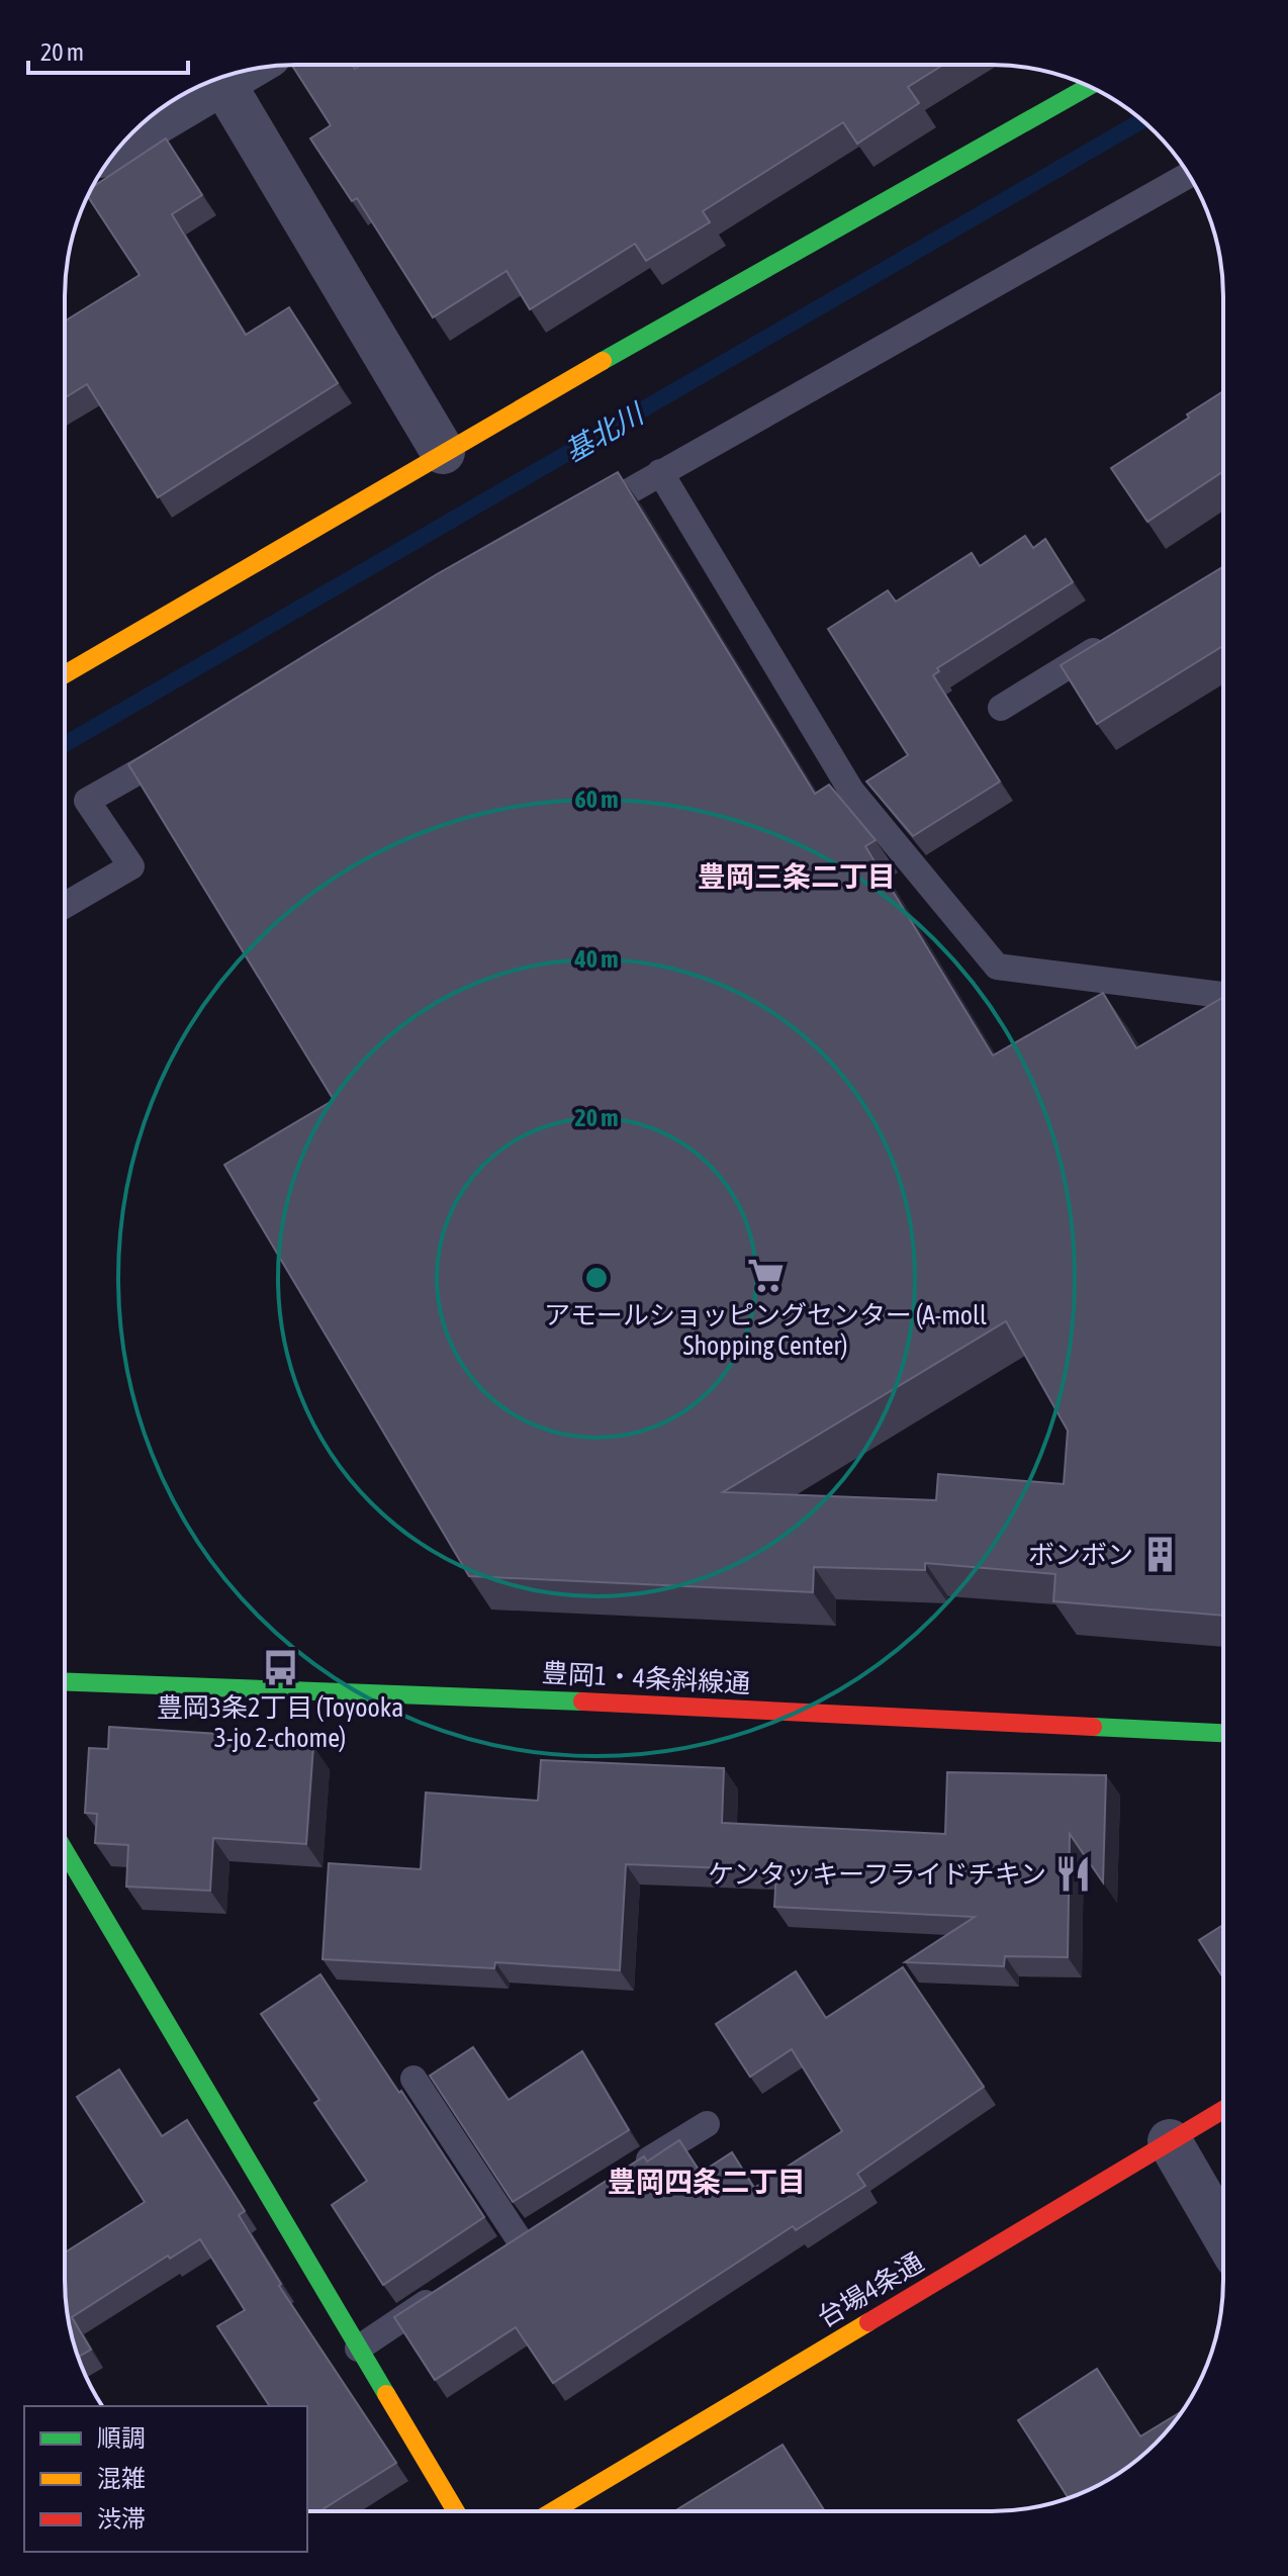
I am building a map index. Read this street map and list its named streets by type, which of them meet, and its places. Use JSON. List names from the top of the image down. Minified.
{"streets":{"street":["豊岡1・4条斜線通","台場4条通"]},"districts":["豊岡三条二丁目","豊岡四条二丁目"],"water":["基北川"],"places":{"supermarket":["アモールショッピングセンター (A-moll Shopping Center)"],"building":["ボンボン"],"bus stop":["豊岡3条2丁目 (Toyooka 3-jo 2-chome)"],"restaurant":["ケンタッキーフライドチキン"]},"legend":["順調","混雑","渋滞"],"scale_bar":"20 m","rings":["60 m","40 m","20 m"]}
